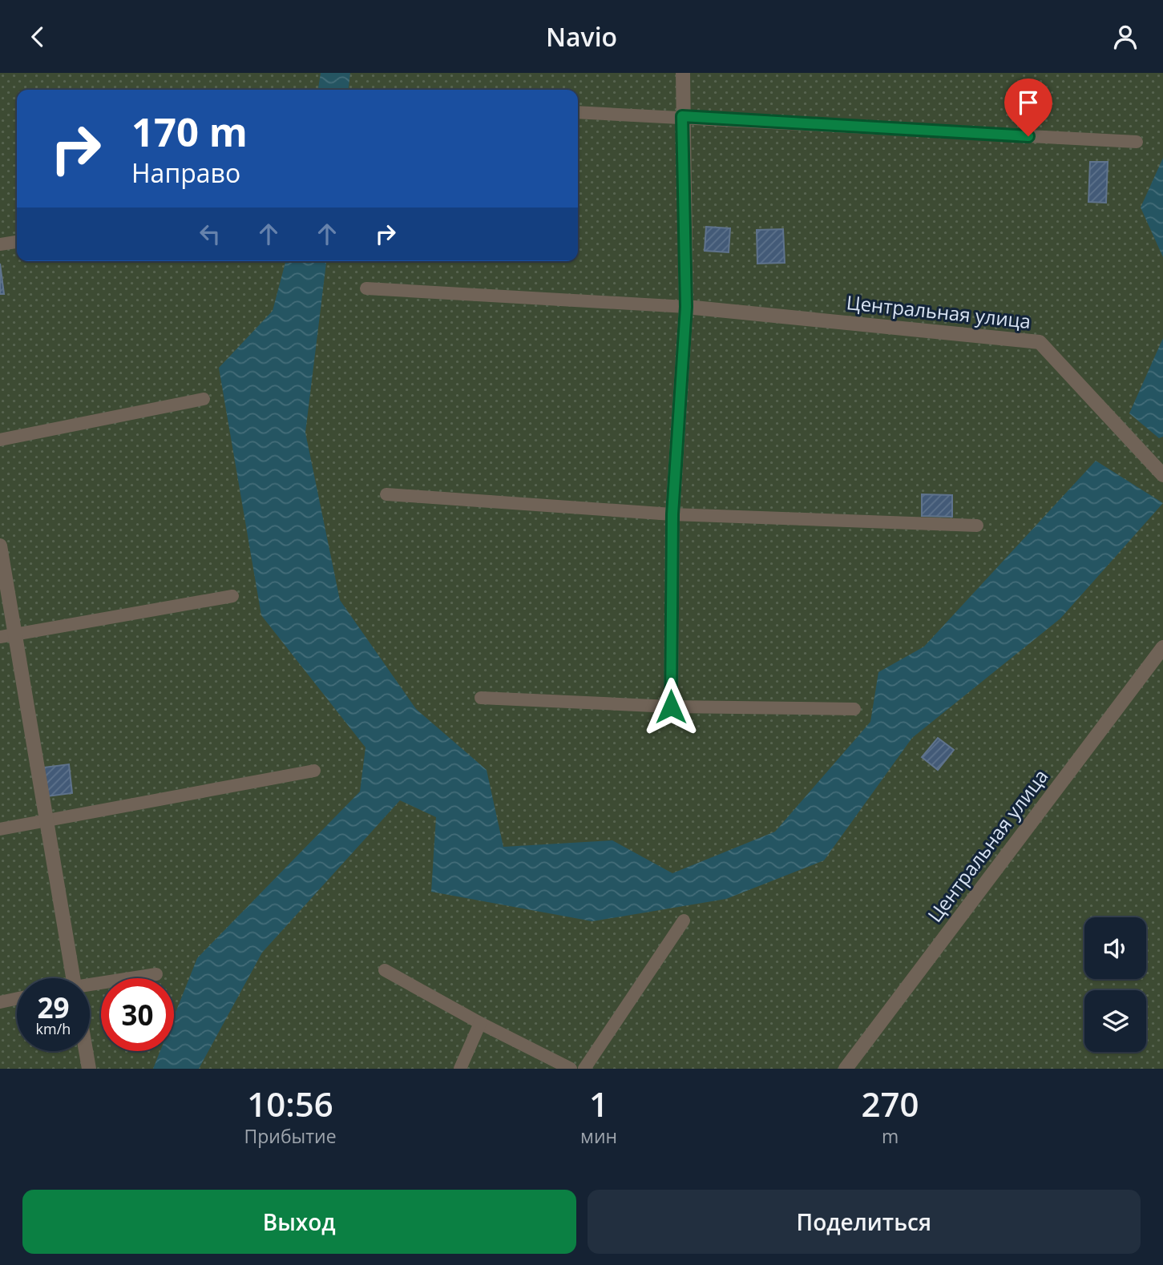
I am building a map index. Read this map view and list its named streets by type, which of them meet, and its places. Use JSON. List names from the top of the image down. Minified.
{"streets":{"street":["Центральная улица"]},"page":{"header":"Navio","turn":["170 m","Направо"],"speed":"29 km/h","limit":"30","eta":["10:56","Прибытие","1","мин","270","m"],"buttons":["Выход","Поделиться"]}}
